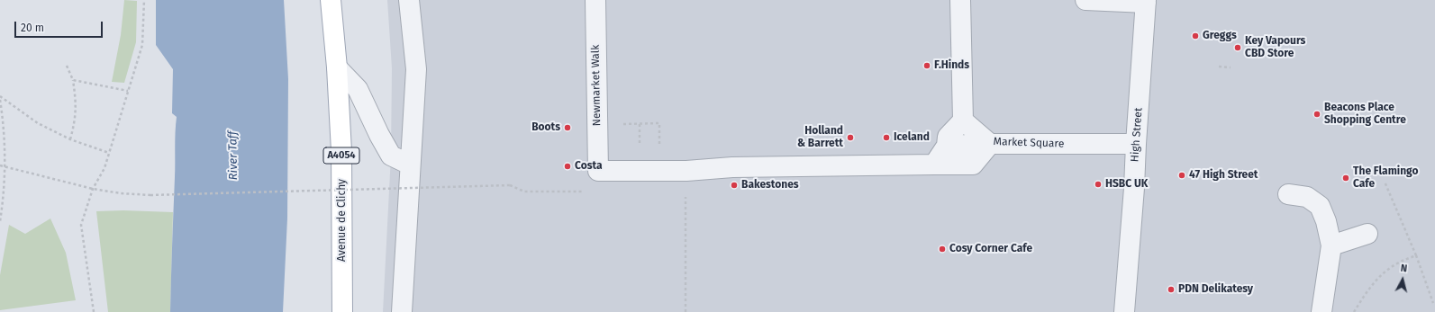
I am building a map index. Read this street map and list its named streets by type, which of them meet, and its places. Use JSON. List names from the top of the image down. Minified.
{"streets":{"main road":["A4054","Avenue de Clichy"],"street":["Newmarket Walk","High Street","Market Square"]},"crossings":[["High Street","Market Square"]],"water":["River Taff"],"places":["Greggs","Key Vapours CBD Store","F.Hinds","Beacons Place Shopping Centre","Boots","Holland & Barrett","Iceland","Costa","47 High Street","The Flamingo Cafe","HSBC UK","Bakestones","Cosy Corner Cafe","PDN Delikatesy"],"scale_bar":"20 m","north":"top"}
